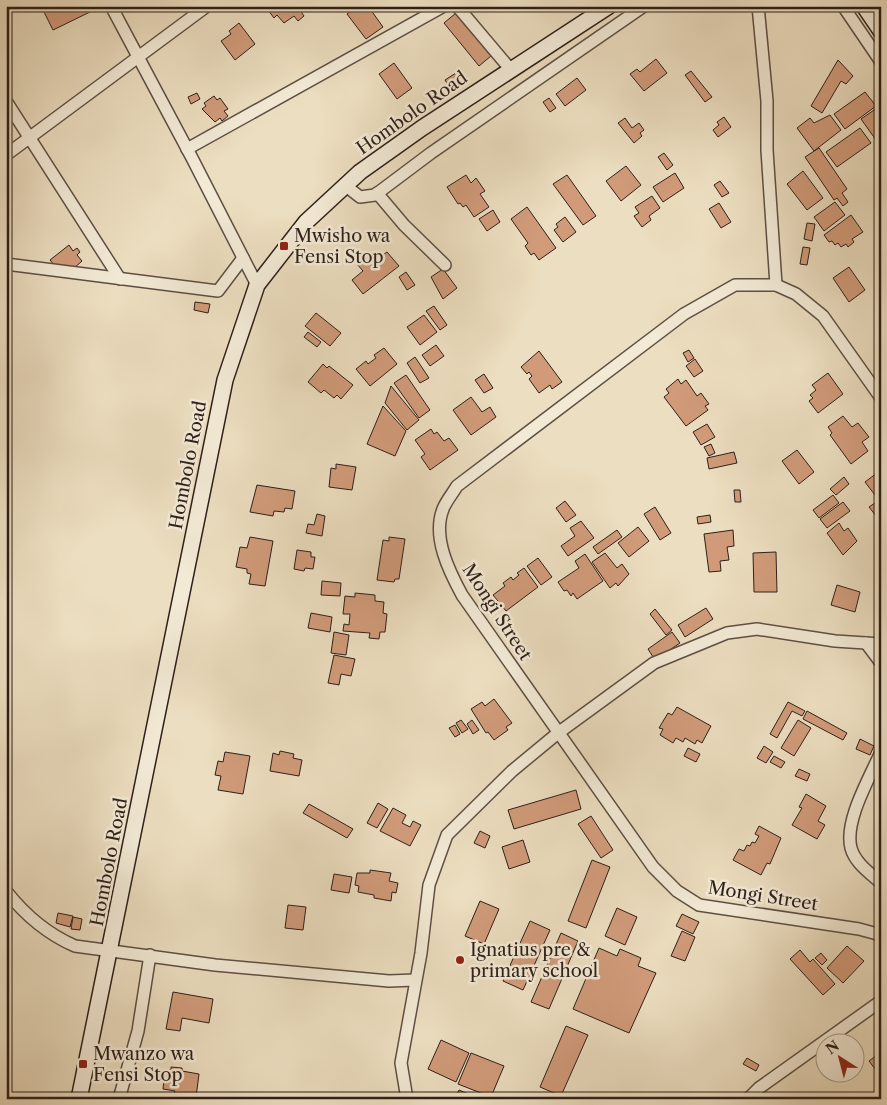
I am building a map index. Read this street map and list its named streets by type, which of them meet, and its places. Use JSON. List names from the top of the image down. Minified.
{"streets":{"street":["Hombolo Road","Mongi Street"]},"places":{"transit":["Mwisho wa Fensi Stop","Mwanzo wa Fensi Stop"],"other":["Ignatius pre & primary school"]},"north":"top left"}
